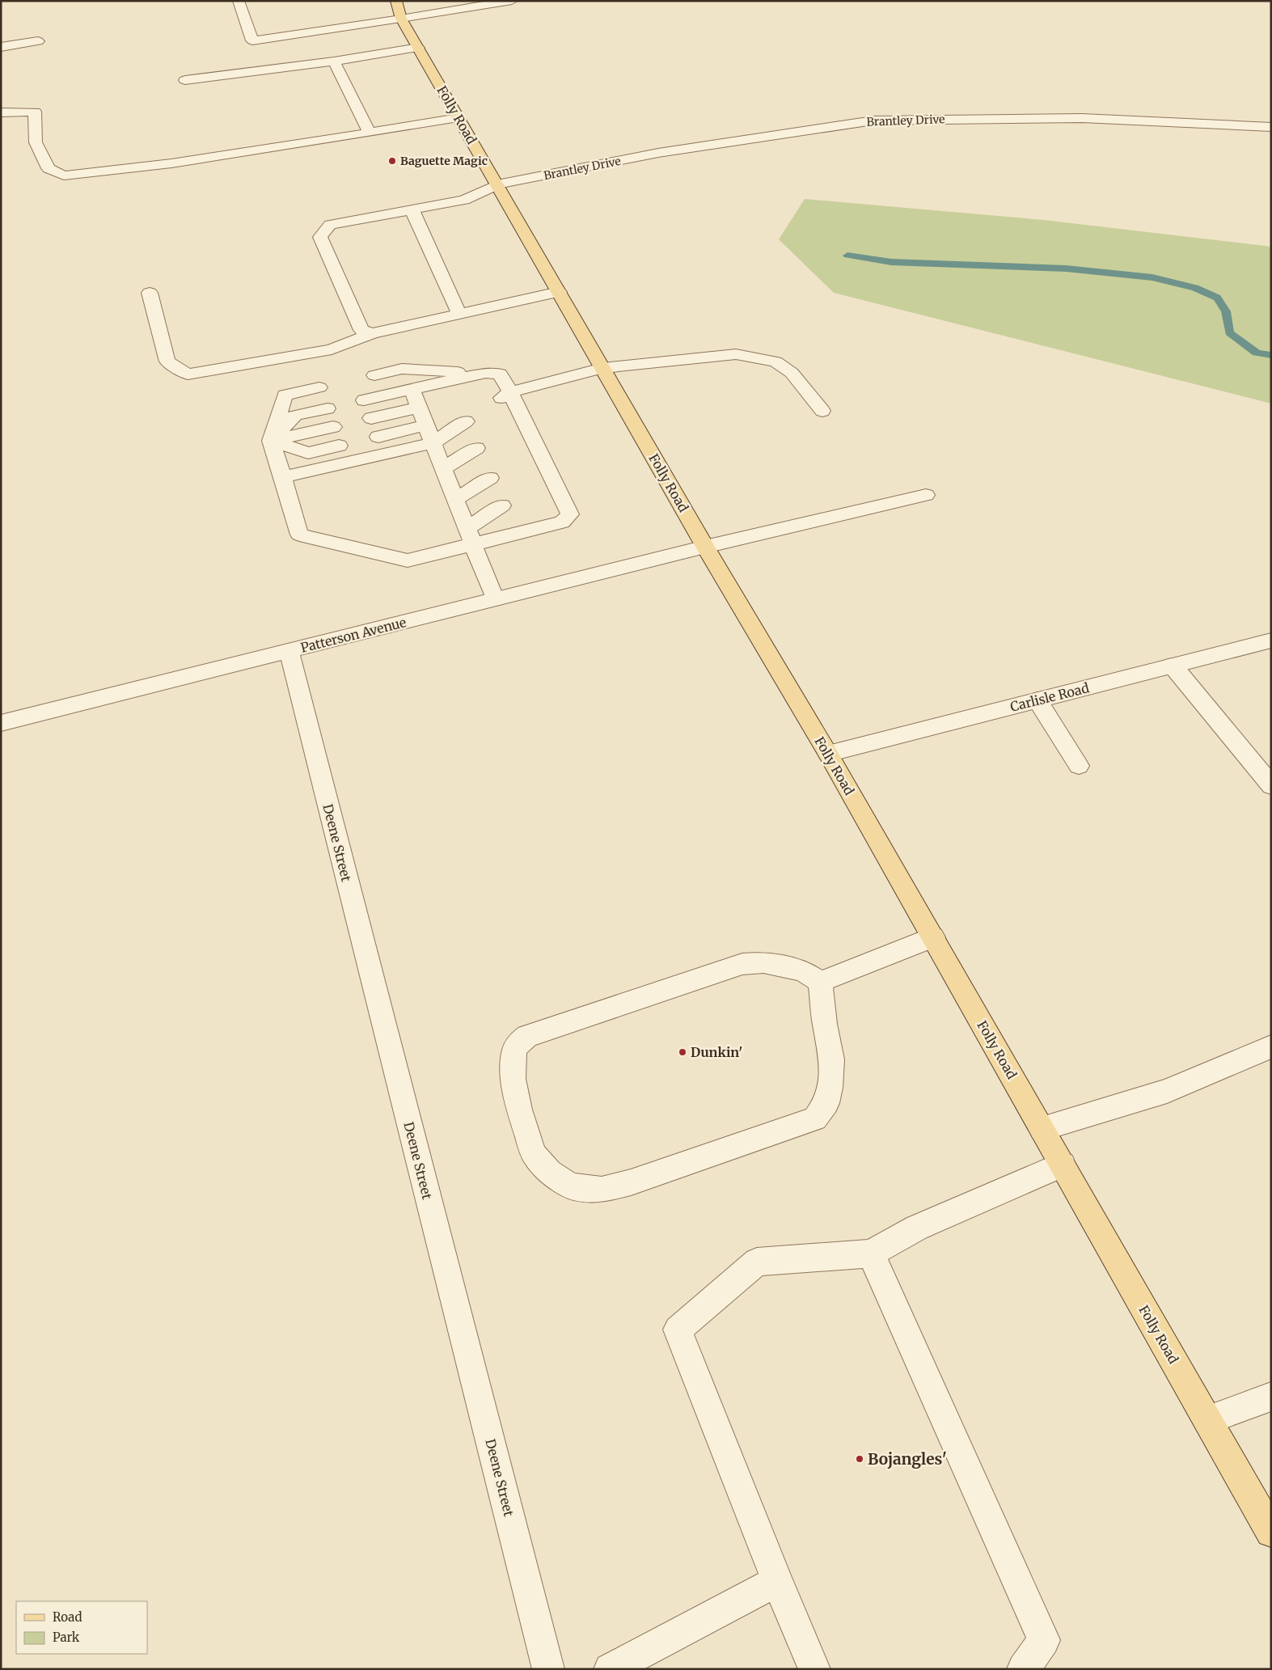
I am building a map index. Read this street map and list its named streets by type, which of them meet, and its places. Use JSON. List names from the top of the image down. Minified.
{"streets":{"main road":["Folly Road"],"street":["Brantley Drive","Patterson Avenue","Carlisle Road","Deene Street"]},"crossings":[["Folly Road","Brantley Drive"],["Folly Road","Patterson Avenue"],["Folly Road","Carlisle Road"],["Patterson Avenue","Deene Street"]],"places":["Baguette Magic","Dunkin'","Bojangles'"],"legend":["Road","Park"]}
